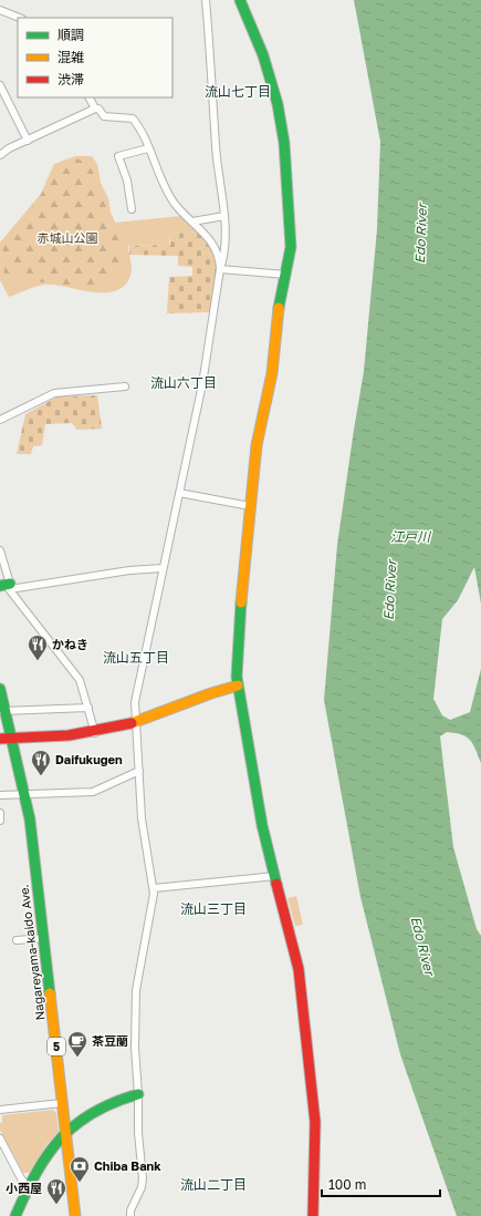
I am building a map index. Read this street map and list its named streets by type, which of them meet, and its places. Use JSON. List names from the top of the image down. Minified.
{"streets":{"street":["Nagareyama-kaido Ave.","5"]},"districts":["流山七丁目","流山六丁目","流山五丁目","流山三丁目","流山二丁目"],"water":["Edo River","江戸川"],"parks":["赤城山公園"],"places":{"restaurant":["かねき","Daifukugen","小西屋"],"cafe":["茶豆蘭"],"bank":["Chiba Bank"]},"legend":["順調","混雑","渋滞"],"scale_bar":"100 m"}
